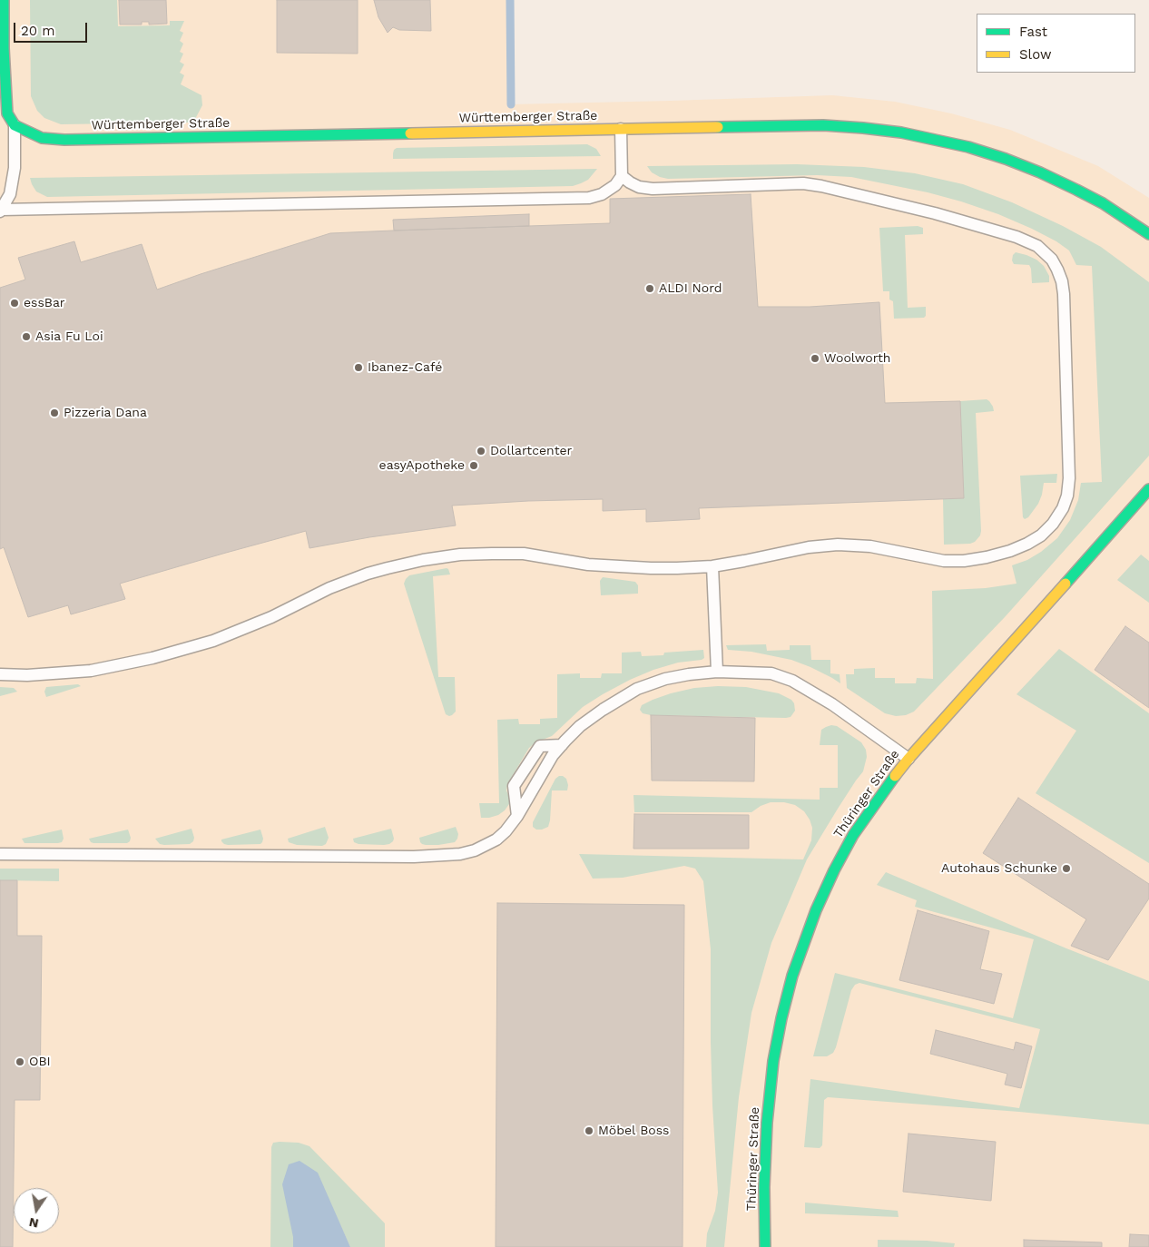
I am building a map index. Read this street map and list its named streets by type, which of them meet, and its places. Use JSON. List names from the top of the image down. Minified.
{"streets":{"street":["Württemberger Straße","Thüringer Straße"]},"places":["ALDI Nord","essBar","Asia Fu Loi","Woolworth","Ibanez-Café","Pizzeria Dana","Dollartcenter","easyApotheke","Autohaus Schunke","OBI","Möbel Boss"],"legend":["Fast","Slow"],"scale_bar":"20 m","north":"bottom"}
